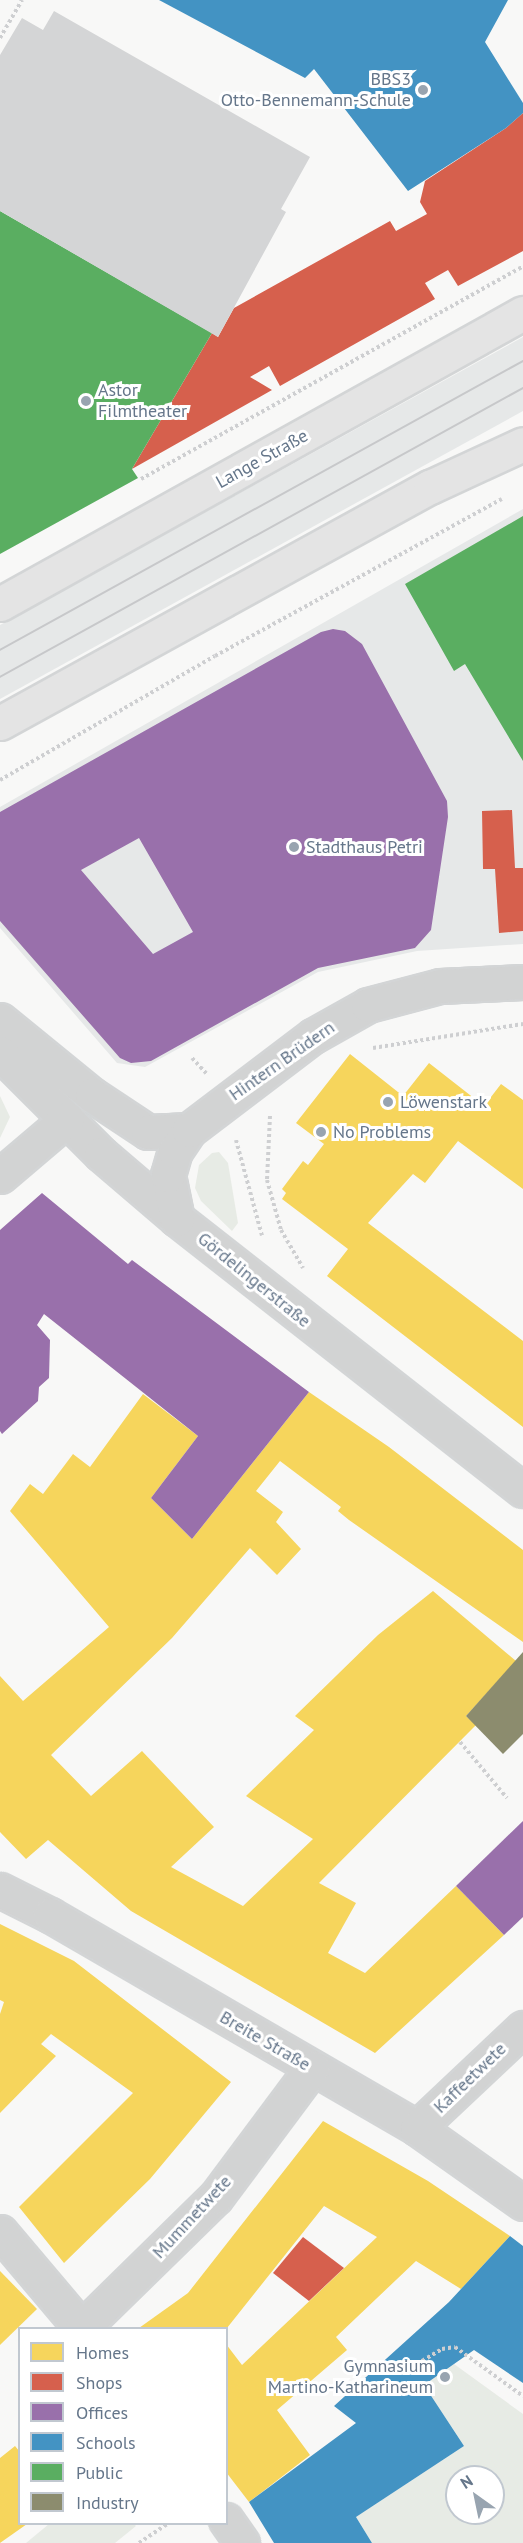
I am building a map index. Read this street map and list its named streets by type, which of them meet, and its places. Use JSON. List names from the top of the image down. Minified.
{"streets":{"main road":["Lange Straße"],"street":["Hintern Brüdern","Gördelingerstraße","Breite Straße","Kaffeetwete","Mummetwete"]},"crossings":[["Hintern Brüdern","Gördelingerstraße"],["Breite Straße","Kaffeetwete"],["Breite Straße","Mummetwete"]],"places":["BBS3 Otto-Bennemann-Schule","Astor Filmtheater","Stadthaus Petri","Löwenstark","No Problems","Gymnasium Martino-Katharineum"],"legend":["Homes","Shops","Offices","Schools","Public","Industry"],"north":"top left"}
